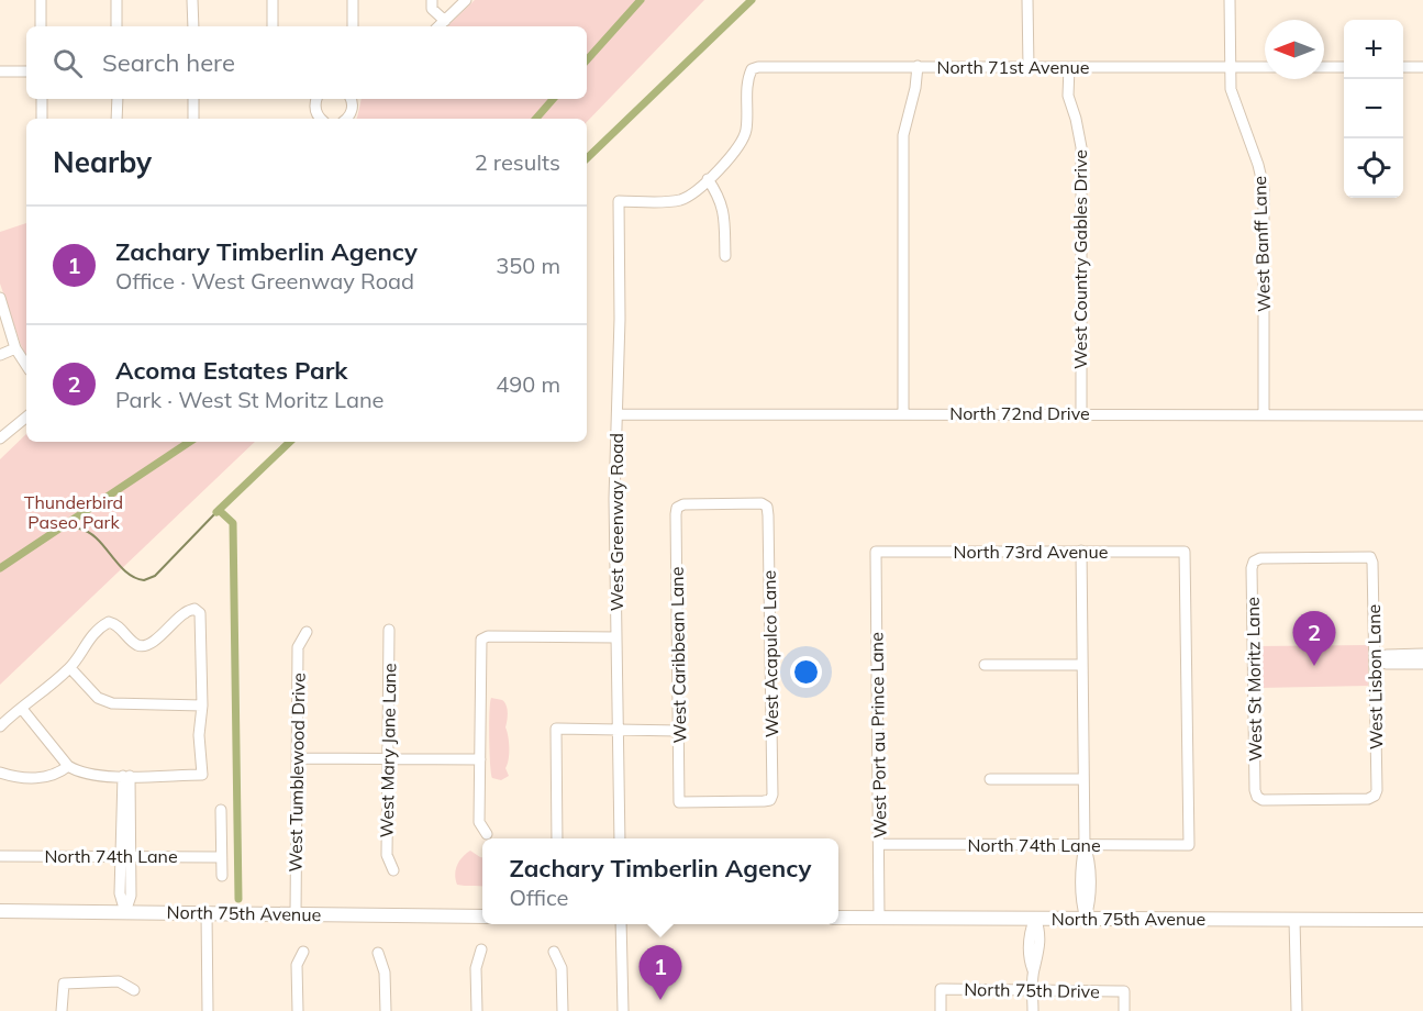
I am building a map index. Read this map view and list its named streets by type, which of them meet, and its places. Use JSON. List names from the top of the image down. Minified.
{"streets":{"main road":["North 75th Avenue"],"street":["North 71st Avenue","West Banff Lane","West Country Gables Drive","North 72nd Drive","West Greenway Road","North 73rd Avenue","West Acapulco Lane","West Caribbean Lane","West Lisbon Lane","West St Moritz Lane","West Port au Prince Lane","West Mary Jane Lane","West Tumblewood Drive","North 74th Lane","North 75th Drive"]},"crossings":[["North 71st Avenue","West Banff Lane"],["North 71st Avenue","West Country Gables Drive"],["North 71st Avenue","West Greenway Road"],["West Banff Lane","North 72nd Drive"],["West Country Gables Drive","North 72nd Drive"],["North 72nd Drive","West Greenway Road"],["North 73rd Avenue","West Port au Prince Lane"],["North 73rd Avenue","North 74th Lane"],["West Acapulco Lane","West Caribbean Lane"],["West Lisbon Lane","West St Moritz Lane"],["West Port au Prince Lane","North 74th Lane"],["West Port au Prince Lane","North 75th Avenue"],["West Tumblewood Drive","North 75th Avenue"]],"parks":["Thunderbird Paseo Park"],"north":"left","page":{"map_buttons":["+","−"],"search":"Search here","heading":["Nearby","2 results"],"list":[{"mark":"1","name":"Zachary Timberlin Agency","note":"Office · West Greenway Road","value":"350 m"},{"mark":"2","name":"Acoma Estates Park","note":"Park · West St Moritz Lane","value":"490 m"}],"pins":["2","1"],"popup":["Zachary Timberlin Agency","Office"]}}
